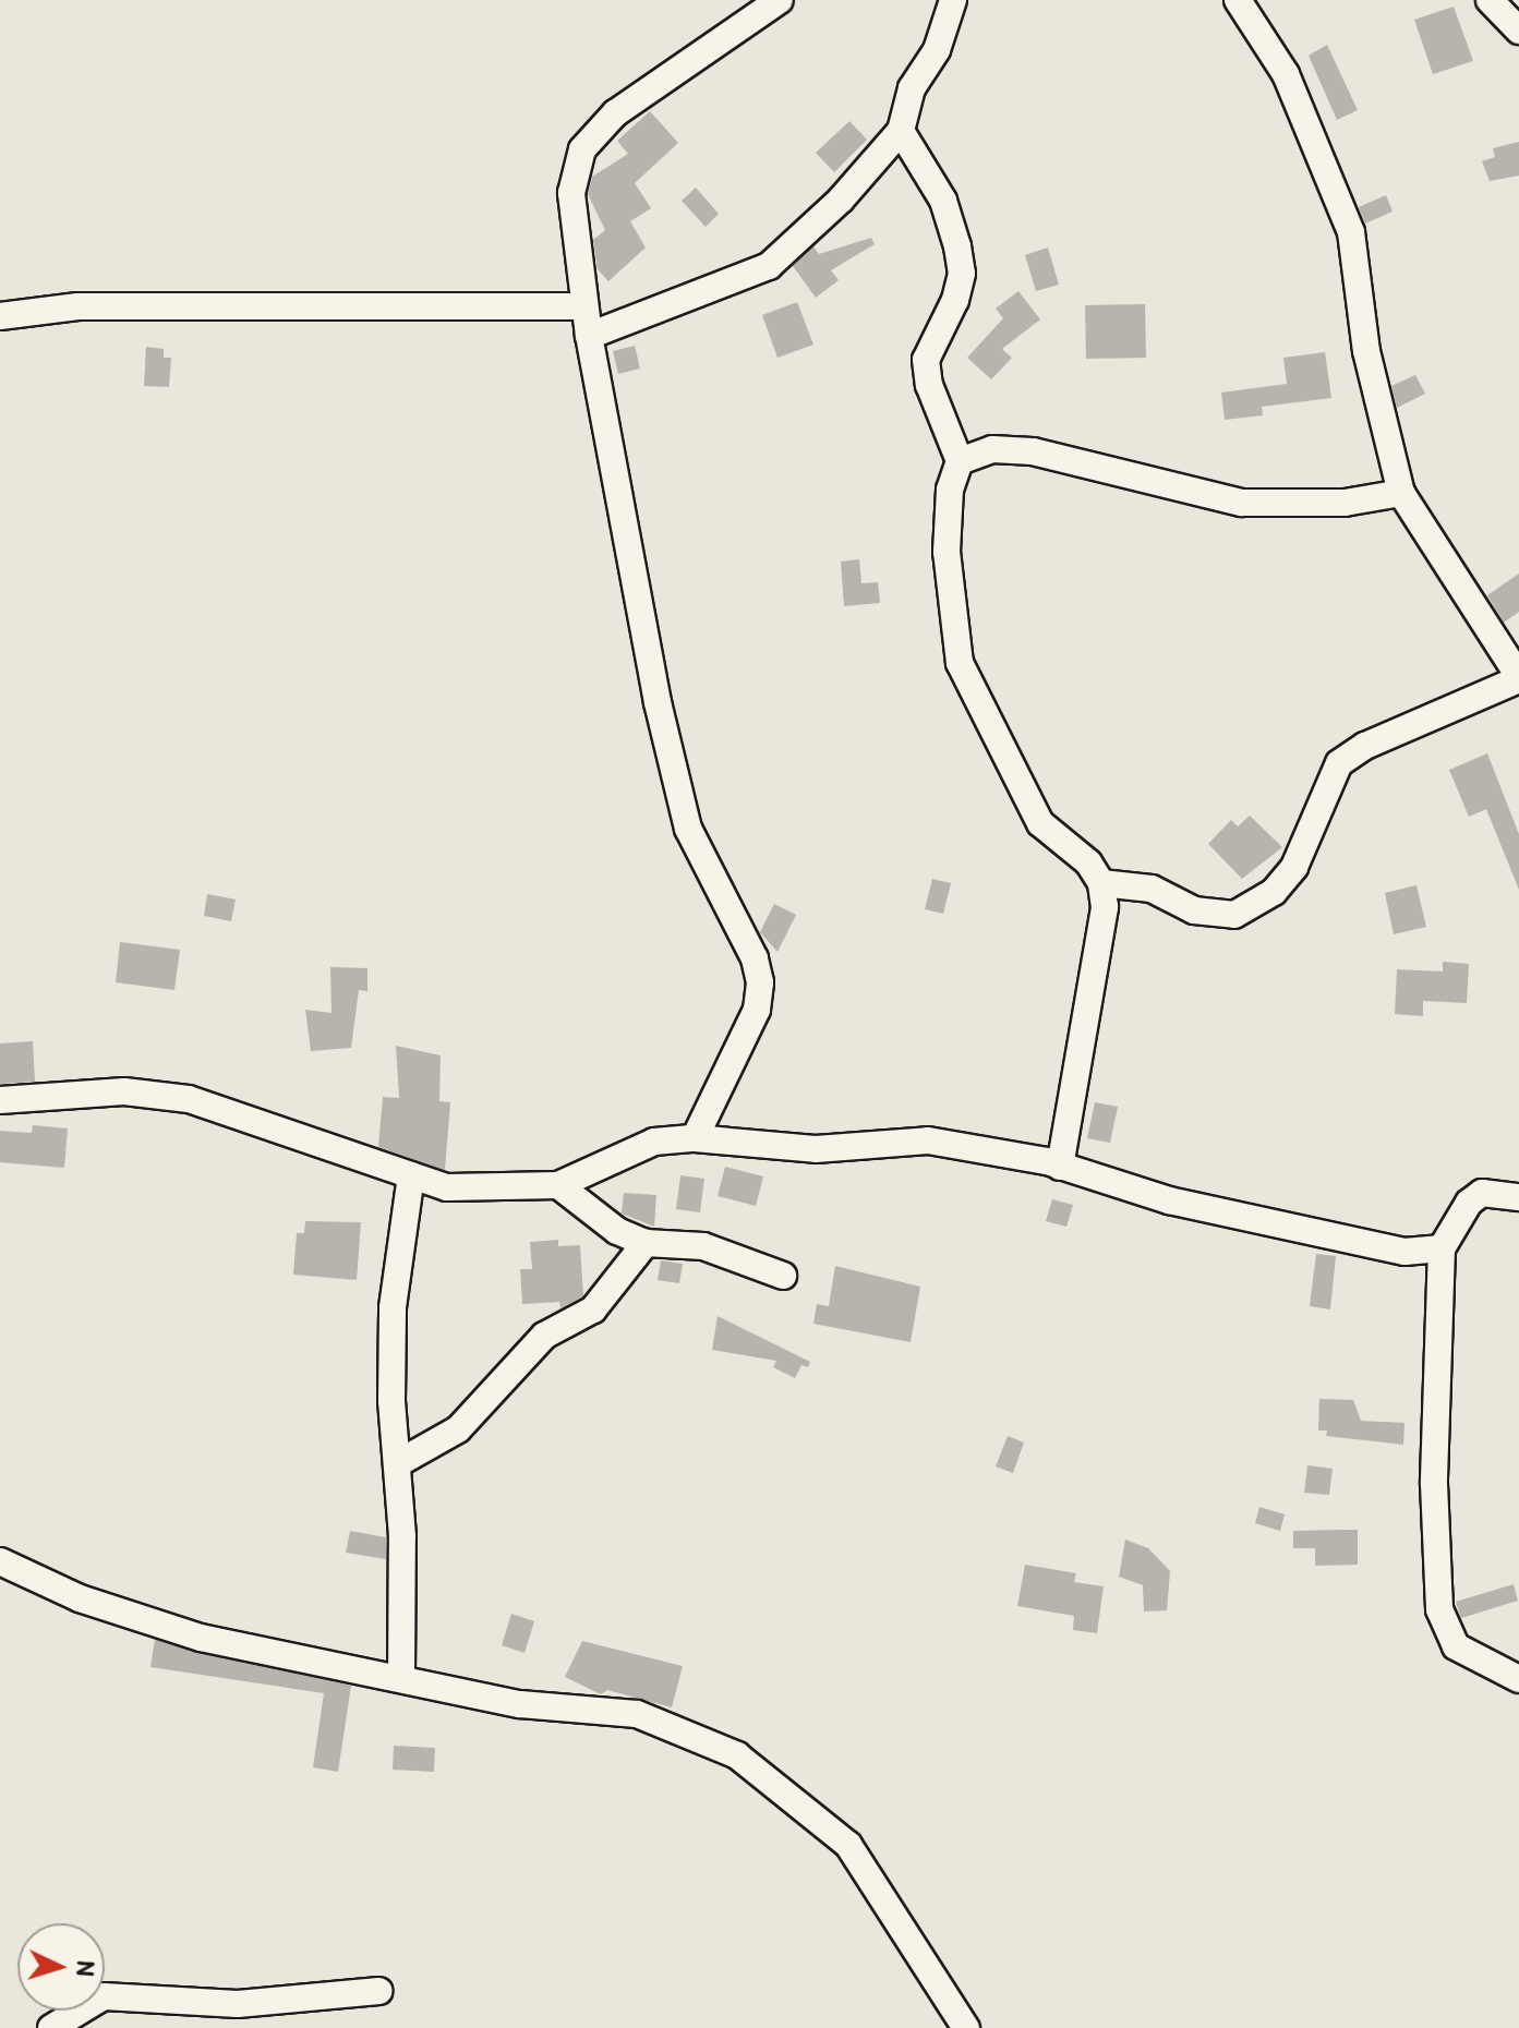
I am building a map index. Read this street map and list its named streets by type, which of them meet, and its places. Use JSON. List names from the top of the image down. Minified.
{"north":"right"}
